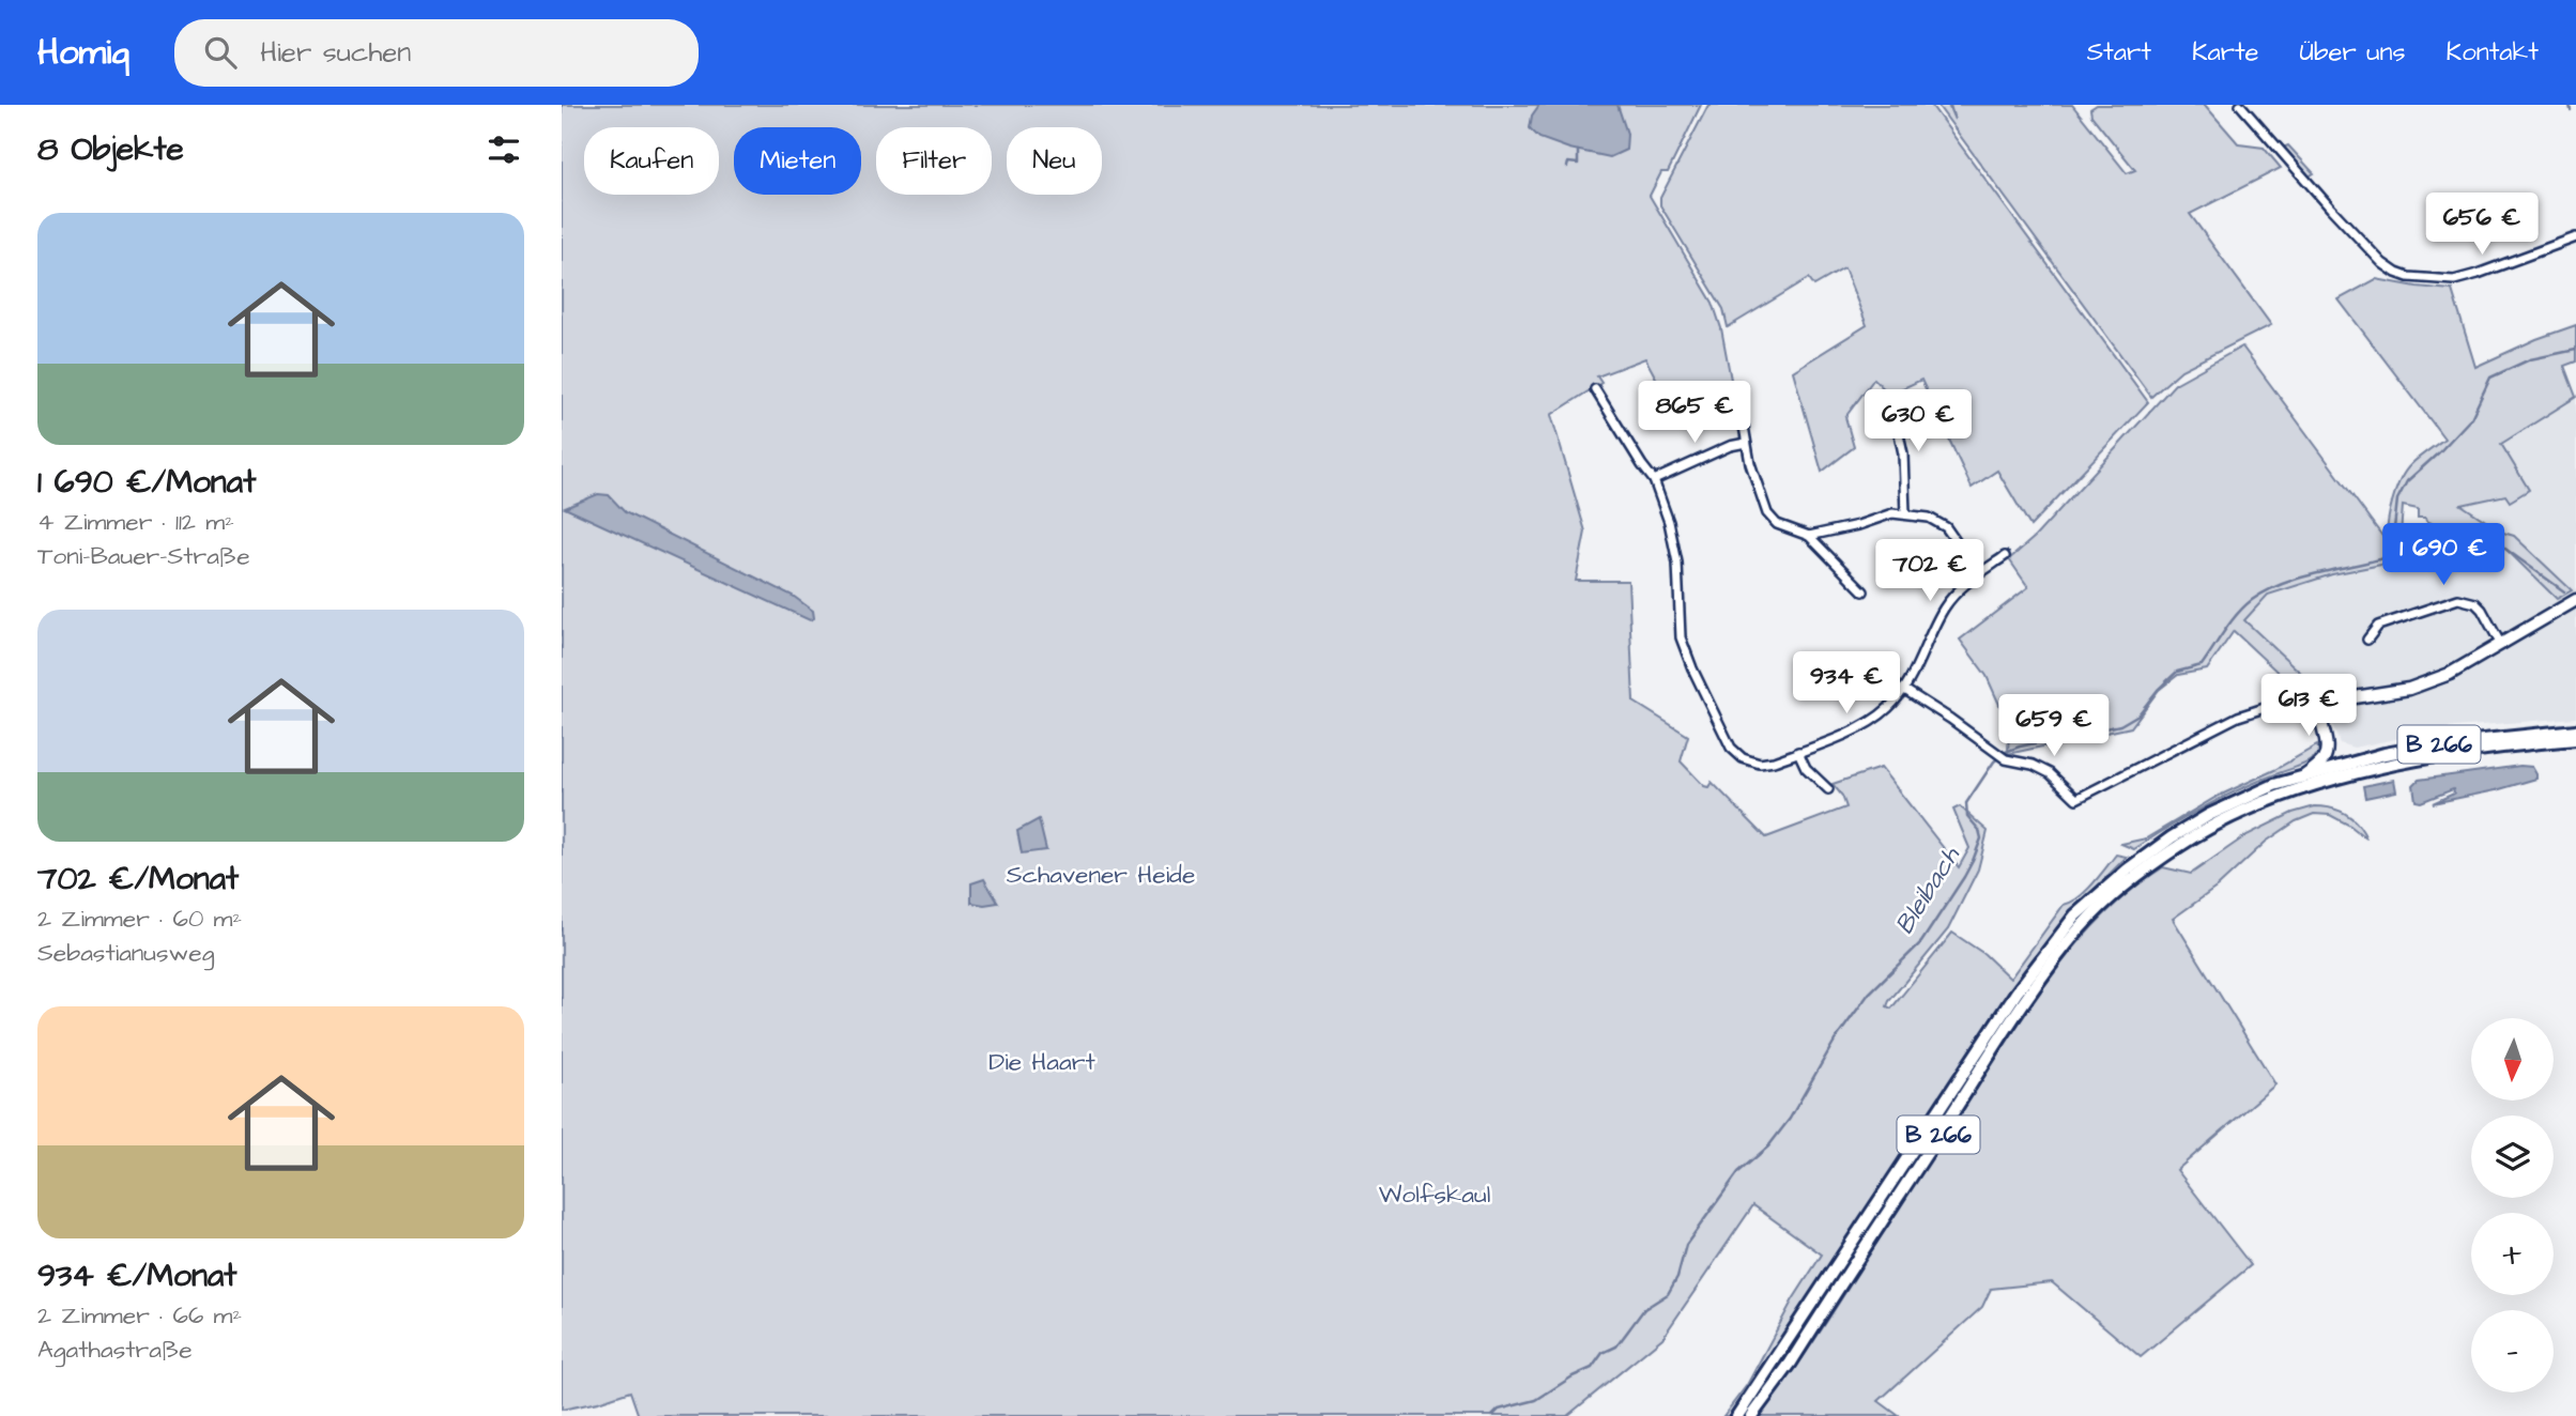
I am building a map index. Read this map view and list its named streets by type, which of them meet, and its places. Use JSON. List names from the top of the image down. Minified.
{"streets":{"main road":["B 266"]},"water":["Bleibach"],"parks":["Schavener Heide","Die Haart","Wolfskaul"],"north":"bottom","page":{"header":"Homiq","search":"Hier suchen","nav":["Start","Karte","Über uns","Kontakt"],"heading":"8 Objekte","chip":["Kaufen","Mieten","Filter","Neu"],"price":["656 €","865 €","630 €","1 690 €","702 €","934 €","613 €","659 €"],"list":[{"name":"1 690 €/Monat","note":"4 Zimmer · 112 m² · Toni-Bauer-Straße"},{"name":"702 €/Monat","note":"2 Zimmer · 60 m² · Sebastianusweg"},{"name":"934 €/Monat","note":"2 Zimmer · 66 m² · Agathastraße"}],"map_buttons":["+","−"]}}
